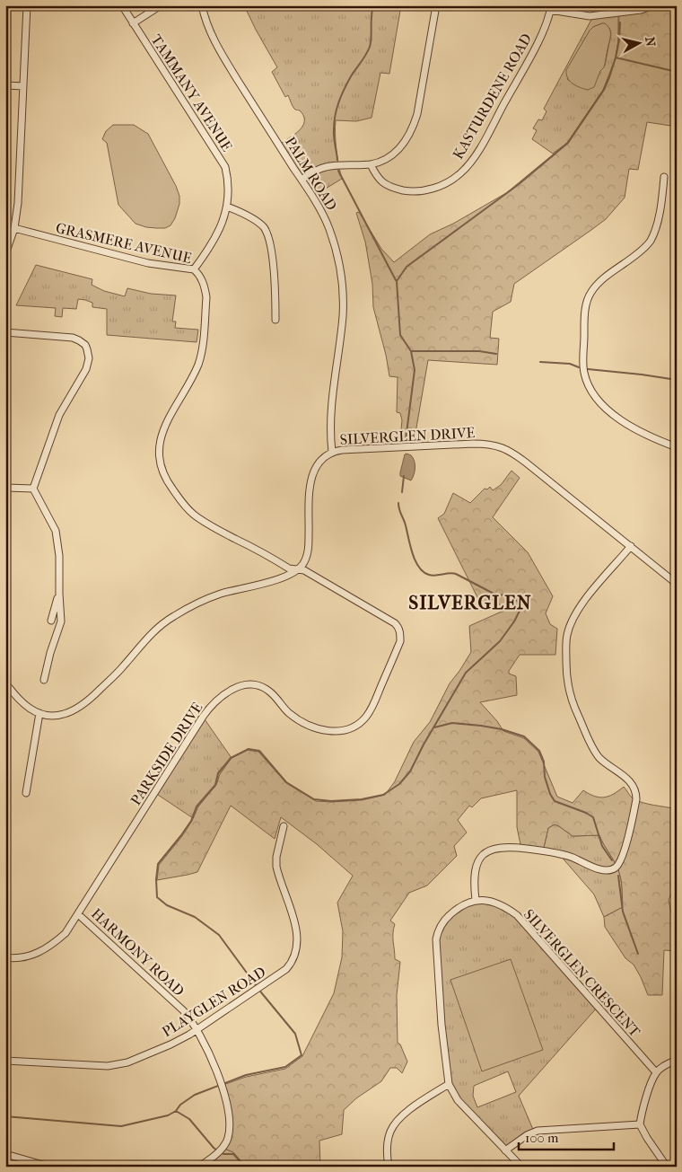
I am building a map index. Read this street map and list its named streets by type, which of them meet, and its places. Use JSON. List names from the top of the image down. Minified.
{"streets":{"street":["TAMMANY AVENUE","KASTURDENE ROAD","PALM ROAD","GRASMERE AVENUE","SILVERGLEN DRIVE","PARKSIDE DRIVE","HARMONY ROAD","SILVERGLEN CRESCENT","PLAYGLEN ROAD"]},"crossings":[["TAMMANY AVENUE","GRASMERE AVENUE"],["PALM ROAD","SILVERGLEN DRIVE"],["GRASMERE AVENUE","SILVERGLEN DRIVE"],["GRASMERE AVENUE","PARKSIDE DRIVE"],["SILVERGLEN DRIVE","PARKSIDE DRIVE"],["PARKSIDE DRIVE","HARMONY ROAD"],["HARMONY ROAD","PLAYGLEN ROAD"]],"districts":["SILVERGLEN"],"scale_bar":"100 m","north":"right"}
